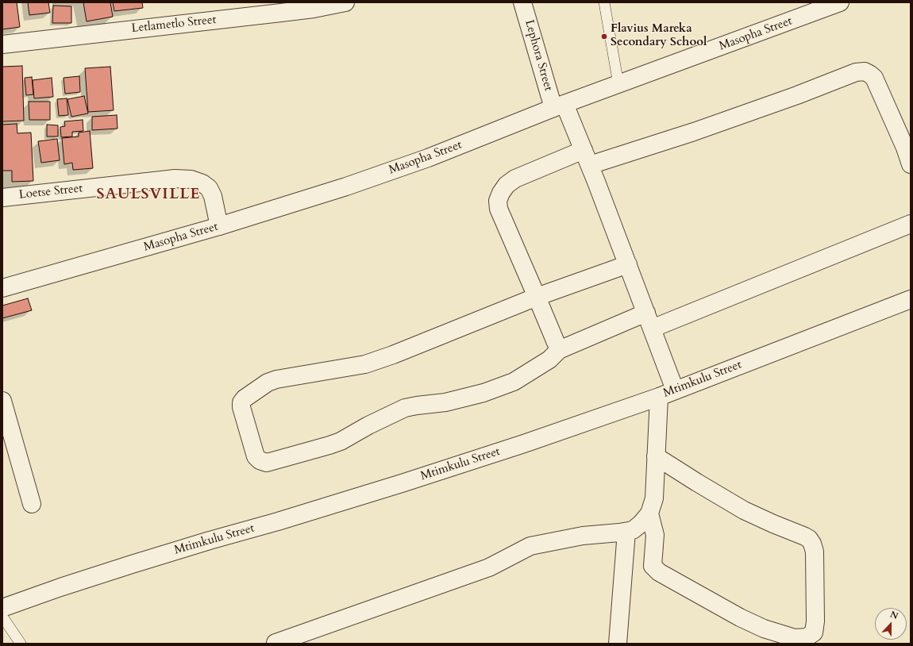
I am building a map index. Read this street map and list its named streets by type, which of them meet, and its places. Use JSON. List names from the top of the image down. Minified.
{"streets":{"street":["Letlametlo Street","Masopha Street","Lephora Street","Loetse Street","Mtimkulu Street"]},"crossings":[["Masopha Street","Lephora Street"],["Masopha Street","Loetse Street"],["Lephora Street","Mtimkulu Street"]],"districts":["SAULSVILLE"],"places":["Flavius Mareka Secondary School"],"north":"top"}
